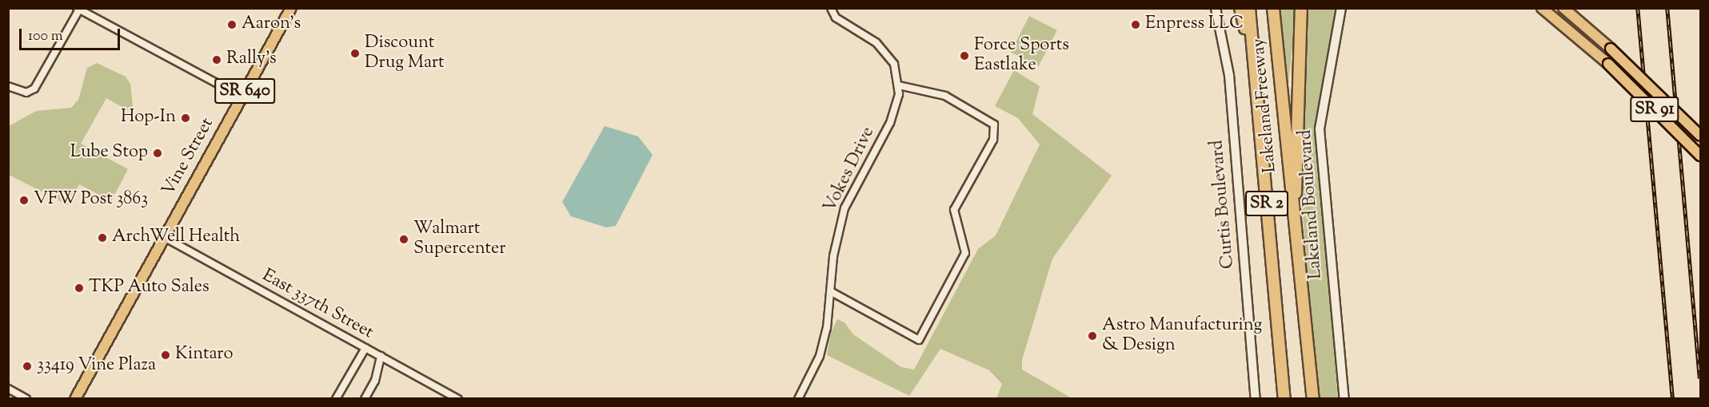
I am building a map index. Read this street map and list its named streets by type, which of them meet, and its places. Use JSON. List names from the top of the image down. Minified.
{"streets":{"highway":["Lakeland Freeway","SR 2"],"main road":["SR 640","SR 91","Vine Street"],"street":["Vokes Drive","Curtis Boulevard","Lakeland Boulevard","East 337th Street"]},"crossings":[["Vine Street","East 337th Street"]],"places":["Aaron's","Enpress LLC","Discount Drug Mart","Force Sports Eastlake","Rally's","Hop-In","Lube Stop","VFW Post 3863","ArchWell Health","Walmart Supercenter","TKP Auto Sales","Astro Manufacturing & Design","Kintaro","33419 Vine Plaza"],"scale_bar":"100 m"}
